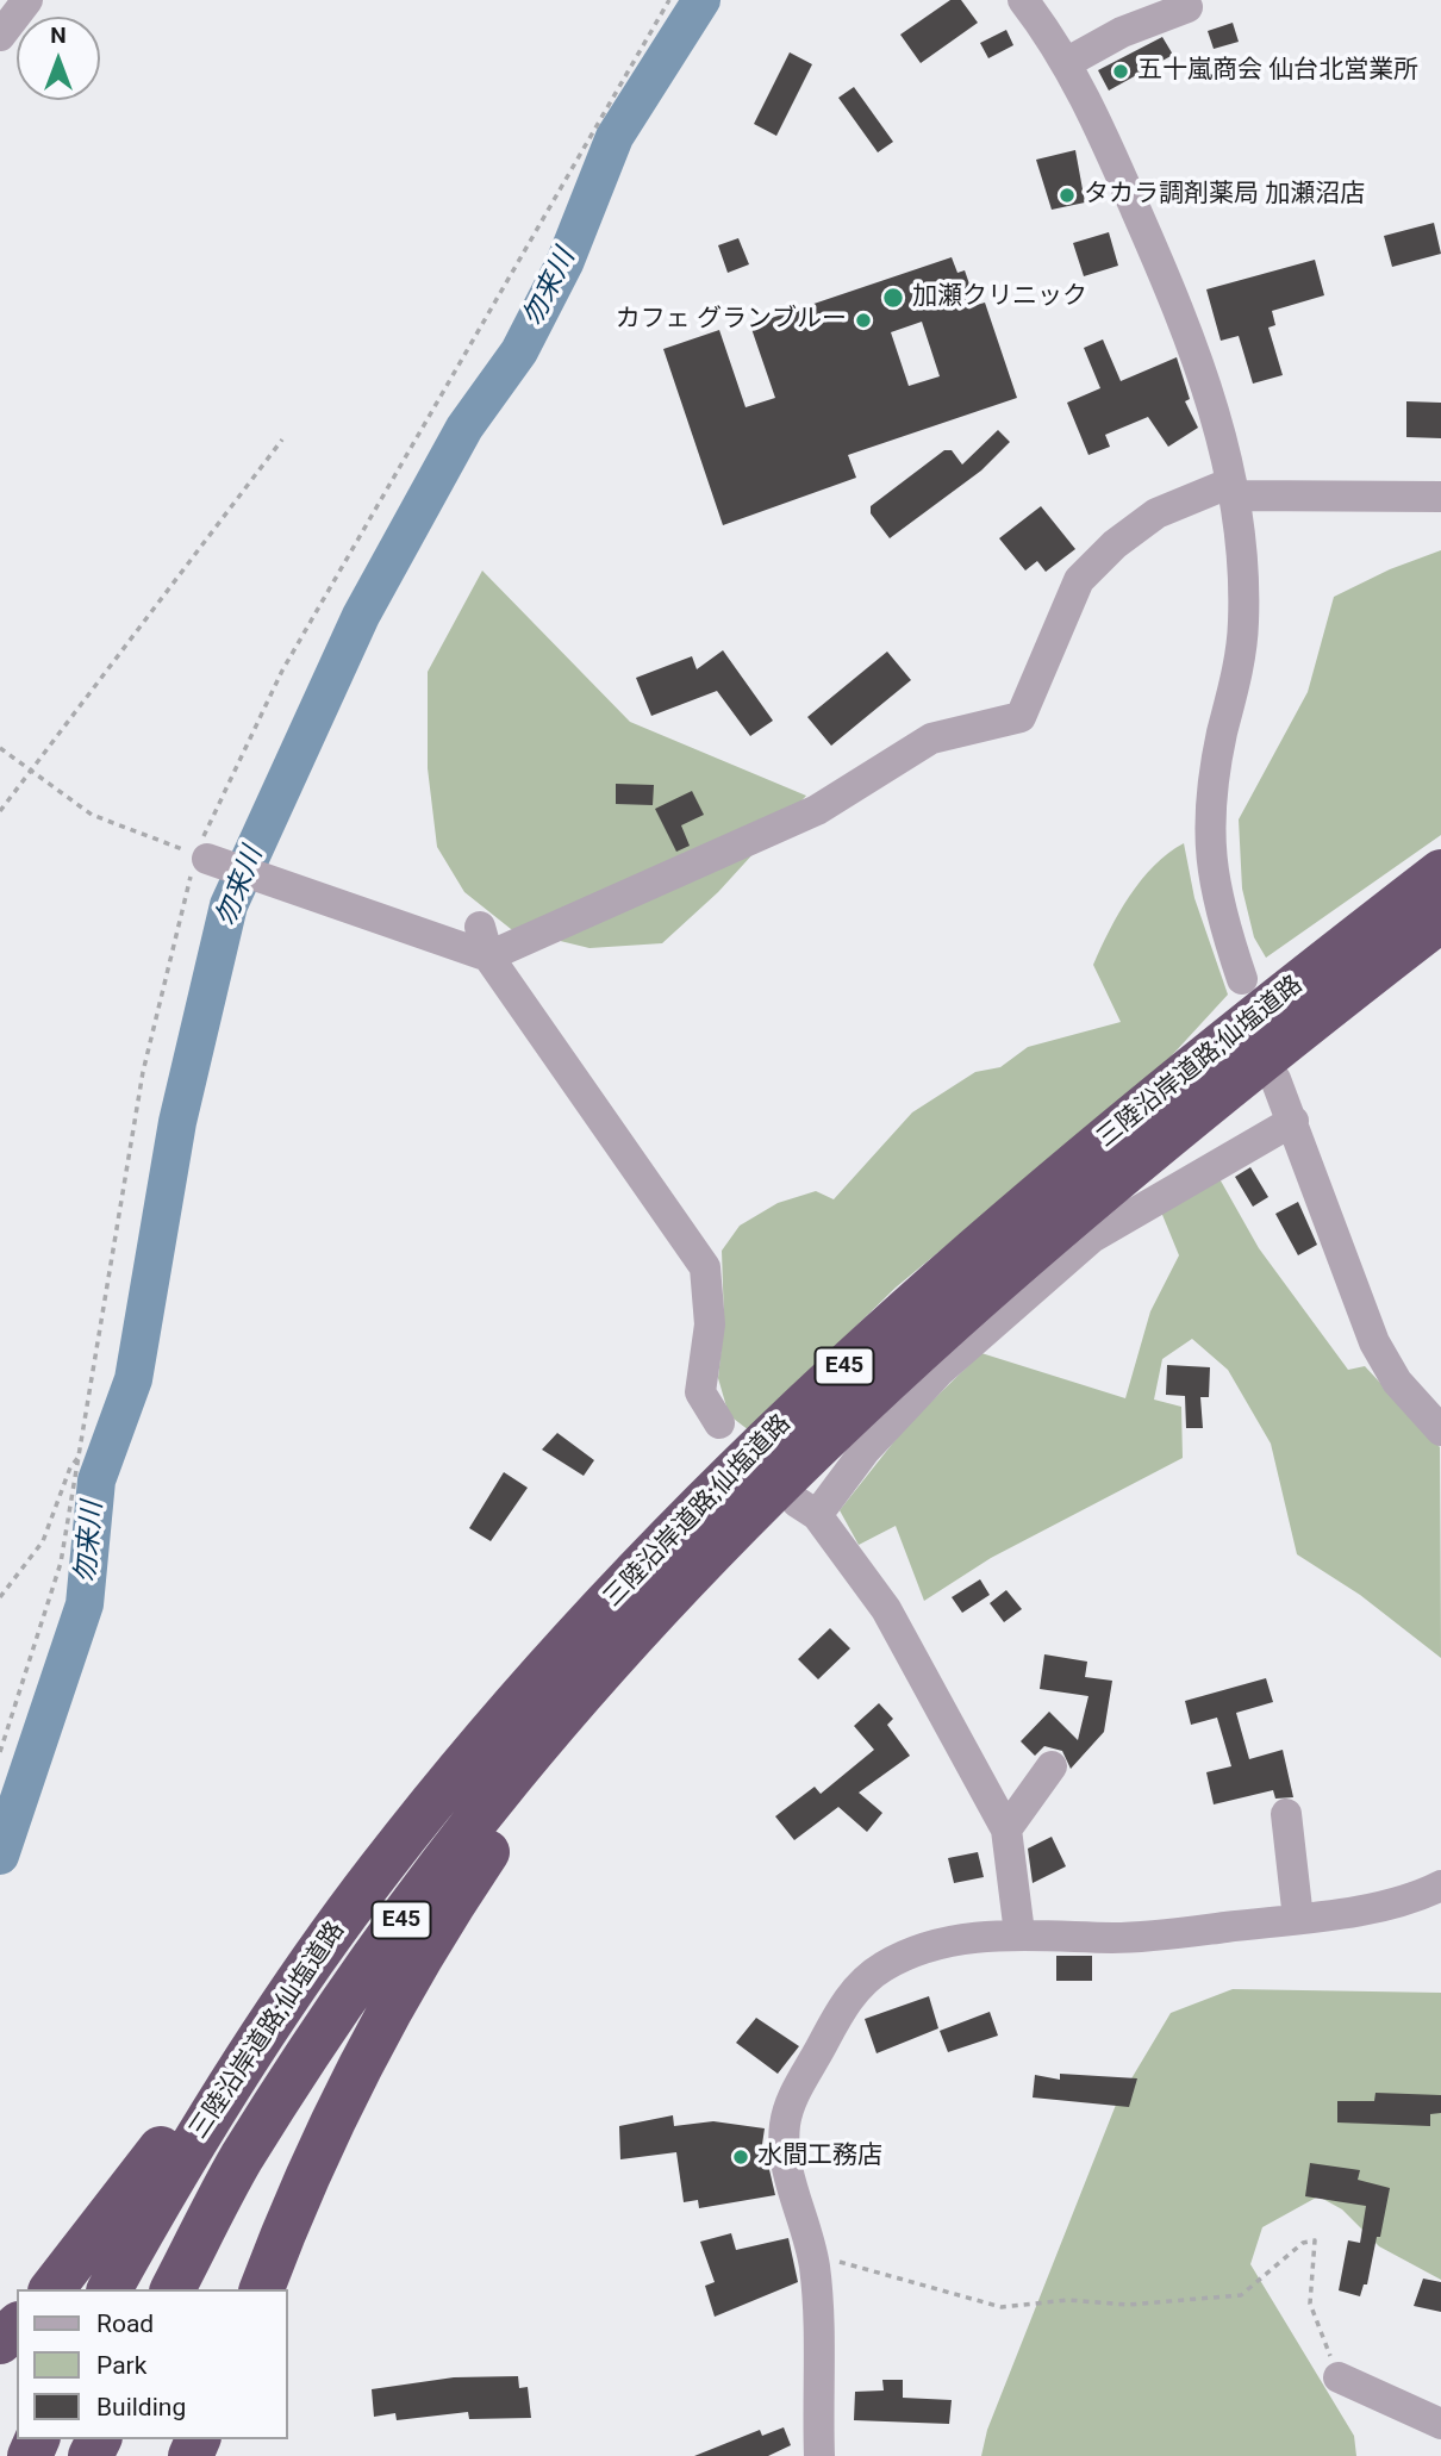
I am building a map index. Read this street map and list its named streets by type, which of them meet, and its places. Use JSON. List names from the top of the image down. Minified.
{"streets":{"highway":["三陸沿岸道路;仙塩道路","E45"]},"water":["勿来川"],"places":["五十嵐商会 仙台北営業所","タカラ調剤薬局 加瀬沼店","加瀬クリニック","カフェ グランブルー","水間工務店"],"legend":["Road","Park","Building"],"north":"top"}
